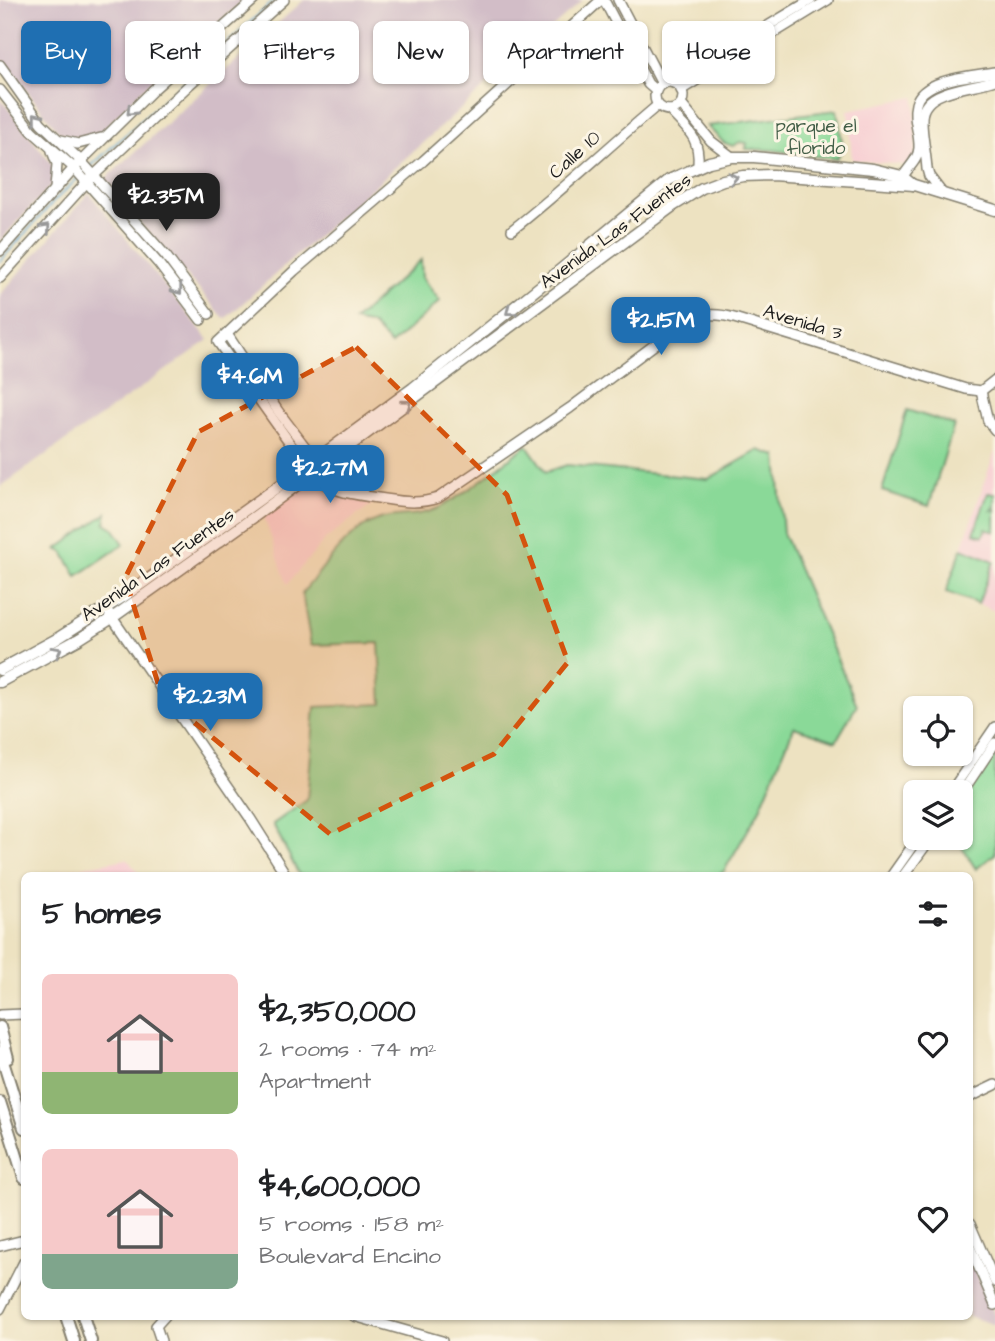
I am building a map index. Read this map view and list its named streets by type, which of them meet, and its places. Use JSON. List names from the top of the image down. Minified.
{"streets":{"main road":["Avenida Las Fuentes"],"street":["Calle 10","Avenida 3"]},"crossings":[["Avenida Las Fuentes","Avenida 3"]],"parks":["parque el florido"],"page":{"chip":["Buy","Rent","Filters","New","Apartment","House"],"price":["$2.35M","$2.15M","$4.6M","$2.27M","$2.23M"],"heading":"5 homes","list":[{"name":"$2,350,000","note":"2 rooms · 74 m² · Apartment"},{"name":"$4,600,000","note":"5 rooms · 158 m² · Boulevard Encino"}]}}
